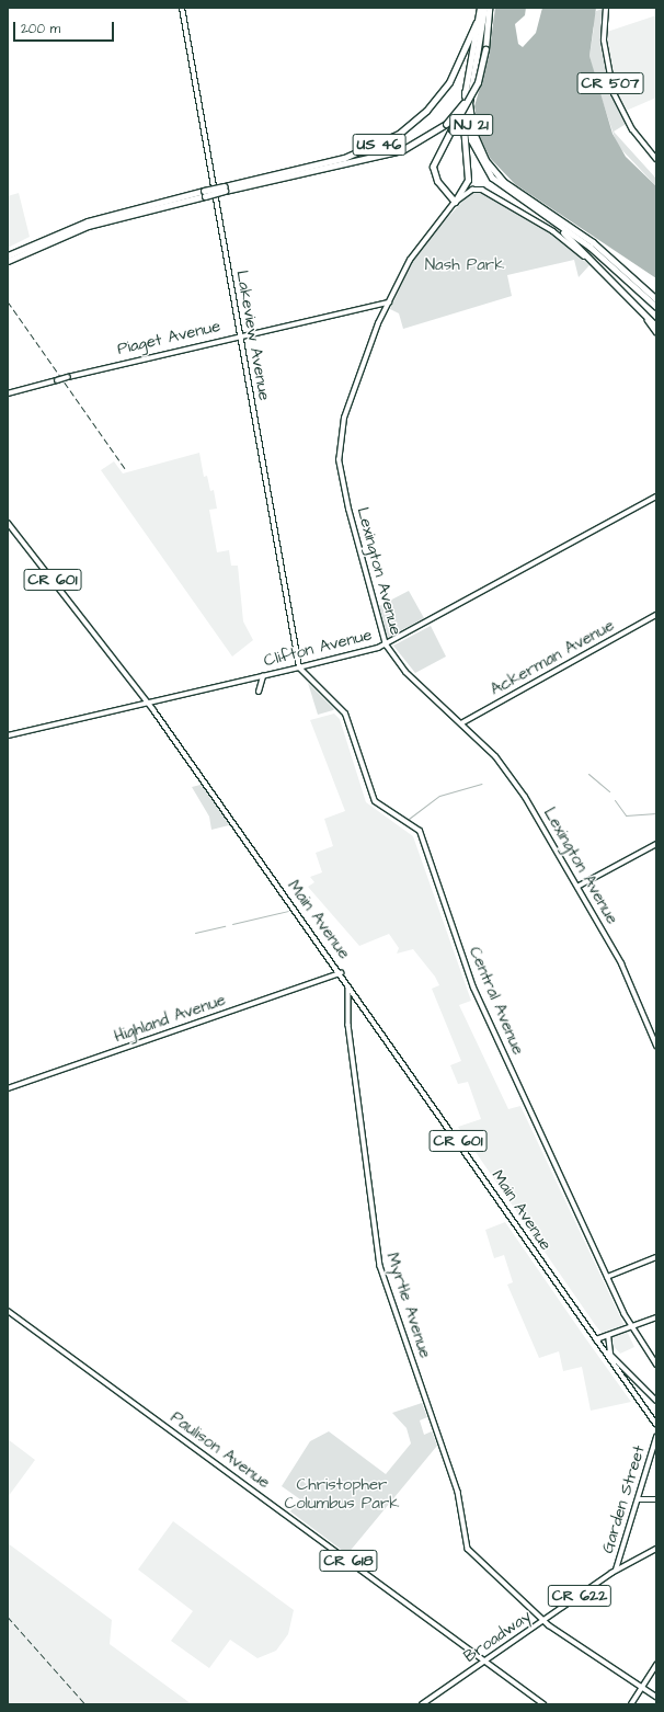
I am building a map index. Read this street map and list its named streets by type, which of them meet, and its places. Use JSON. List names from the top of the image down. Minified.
{"streets":{"highway":["NJ 21","US 46"],"main road":["CR 507","Lakeview Avenue","Lexington Avenue","CR 601","Clifton Avenue","Main Avenue","Central Avenue","Paulison Avenue","Garden Street","CR 618","CR 622","Broadway"],"street":["Piaget Avenue","Ackerman Avenue","Highland Avenue","Myrtle Avenue"]},"crossings":[["NJ 21","US 46"],["Lakeview Avenue","Piaget Avenue"],["Lakeview Avenue","Clifton Avenue"],["Lakeview Avenue","Central Avenue"],["Piaget Avenue","Lexington Avenue"],["Lexington Avenue","Clifton Avenue"],["Lexington Avenue","Ackerman Avenue"],["Clifton Avenue","Main Avenue"],["Clifton Avenue","Central Avenue"],["Main Avenue","Highland Avenue"],["Main Avenue","Myrtle Avenue"],["Myrtle Avenue","Broadway"],["Paulison Avenue","Broadway"],["Garden Street","Broadway"]],"parks":["Nash Park","Christopher Columbus Park"],"scale_bar":"200 m"}
